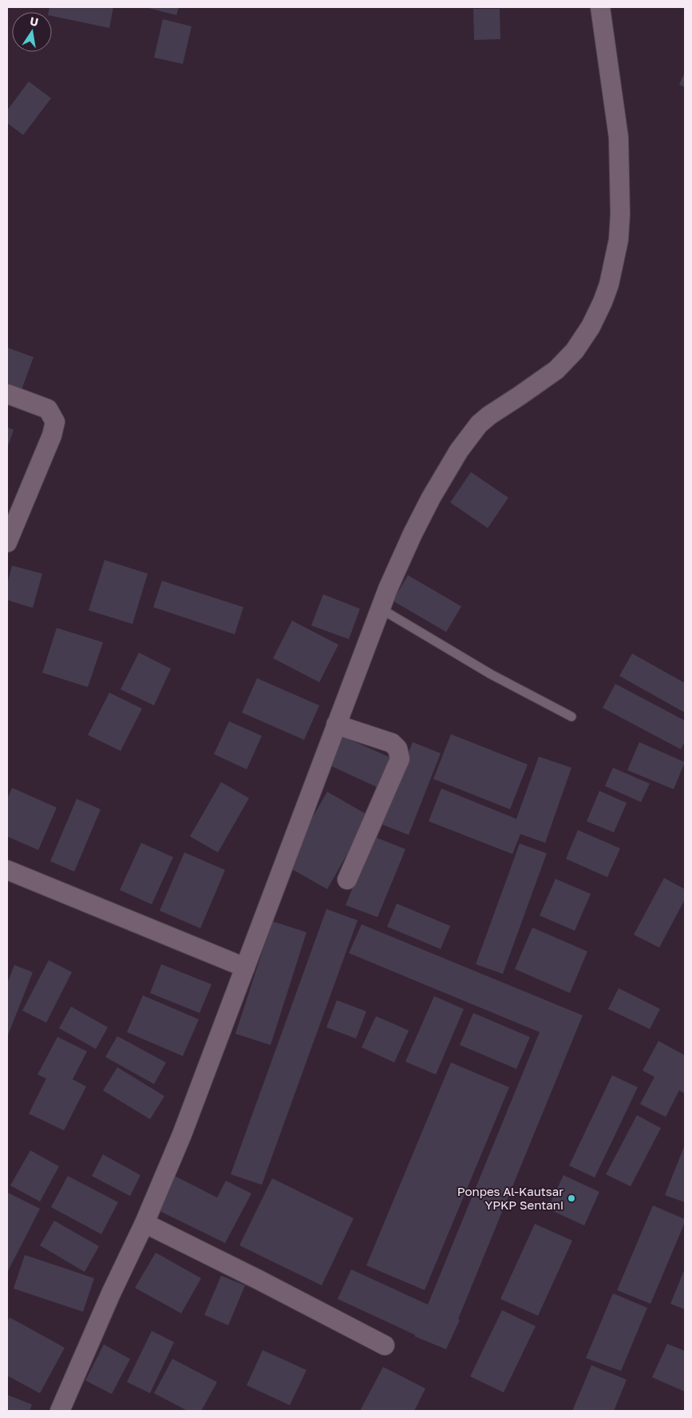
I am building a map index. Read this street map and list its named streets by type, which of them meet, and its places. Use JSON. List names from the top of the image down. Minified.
{"places":["Ponpes Al-Kautsar YPKP Sentani"],"north":"top"}
